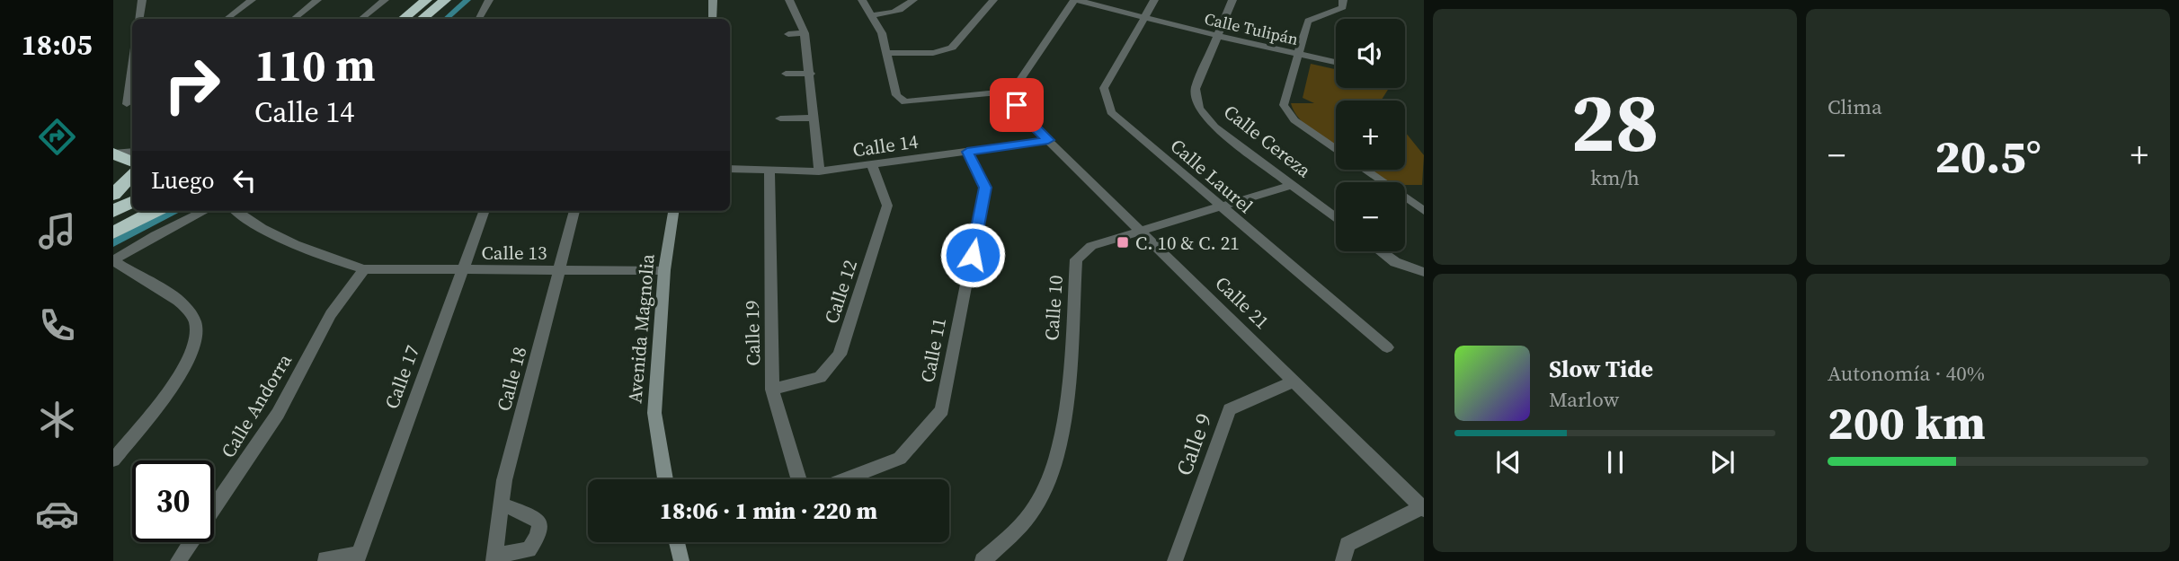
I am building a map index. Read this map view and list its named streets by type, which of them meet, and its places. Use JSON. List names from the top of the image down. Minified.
{"streets":{"street":["Calle Tulipán","Calle Cereza","Calle 14","Calle Laurel","Calle 13","Calle 12","Calle 21","Calle 10","Avenida Magnolia","Calle 19","Calle 11","Calle 17","Calle 18","Calle Andorra","Calle 9"]},"crossings":[["Calle Tulipán","Calle Cereza"],["Calle Tulipán","Calle Laurel"],["Calle Cereza","Calle 10"],["Calle 14","Calle 12"],["Calle 14","Calle 21"],["Calle 14","Calle 19"],["Calle 14","Calle 11"],["Calle Laurel","Calle 10"],["Calle 13","Avenida Magnolia"],["Calle 13","Calle 17"],["Calle 13","Calle 18"],["Calle 13","Calle Andorra"],["Calle 12","Calle 19"],["Calle 21","Calle 10"],["Calle 21","Calle 9"]],"places":{"transit":["C. 10 & C. 21"]},"page":{"tabs":"18:05","tile":[["28","km/h"],"Clima",["Autonomía · 40%","200 km"]],"map_buttons":["+","−"],"turn":["110 m","Calle 14"],"heat":["−","20.5°","+"],"then":"Luego","song":["Slow Tide","Marlow"],"limit":"30","trip":"18:06 · 1 min · 220 m"}}
